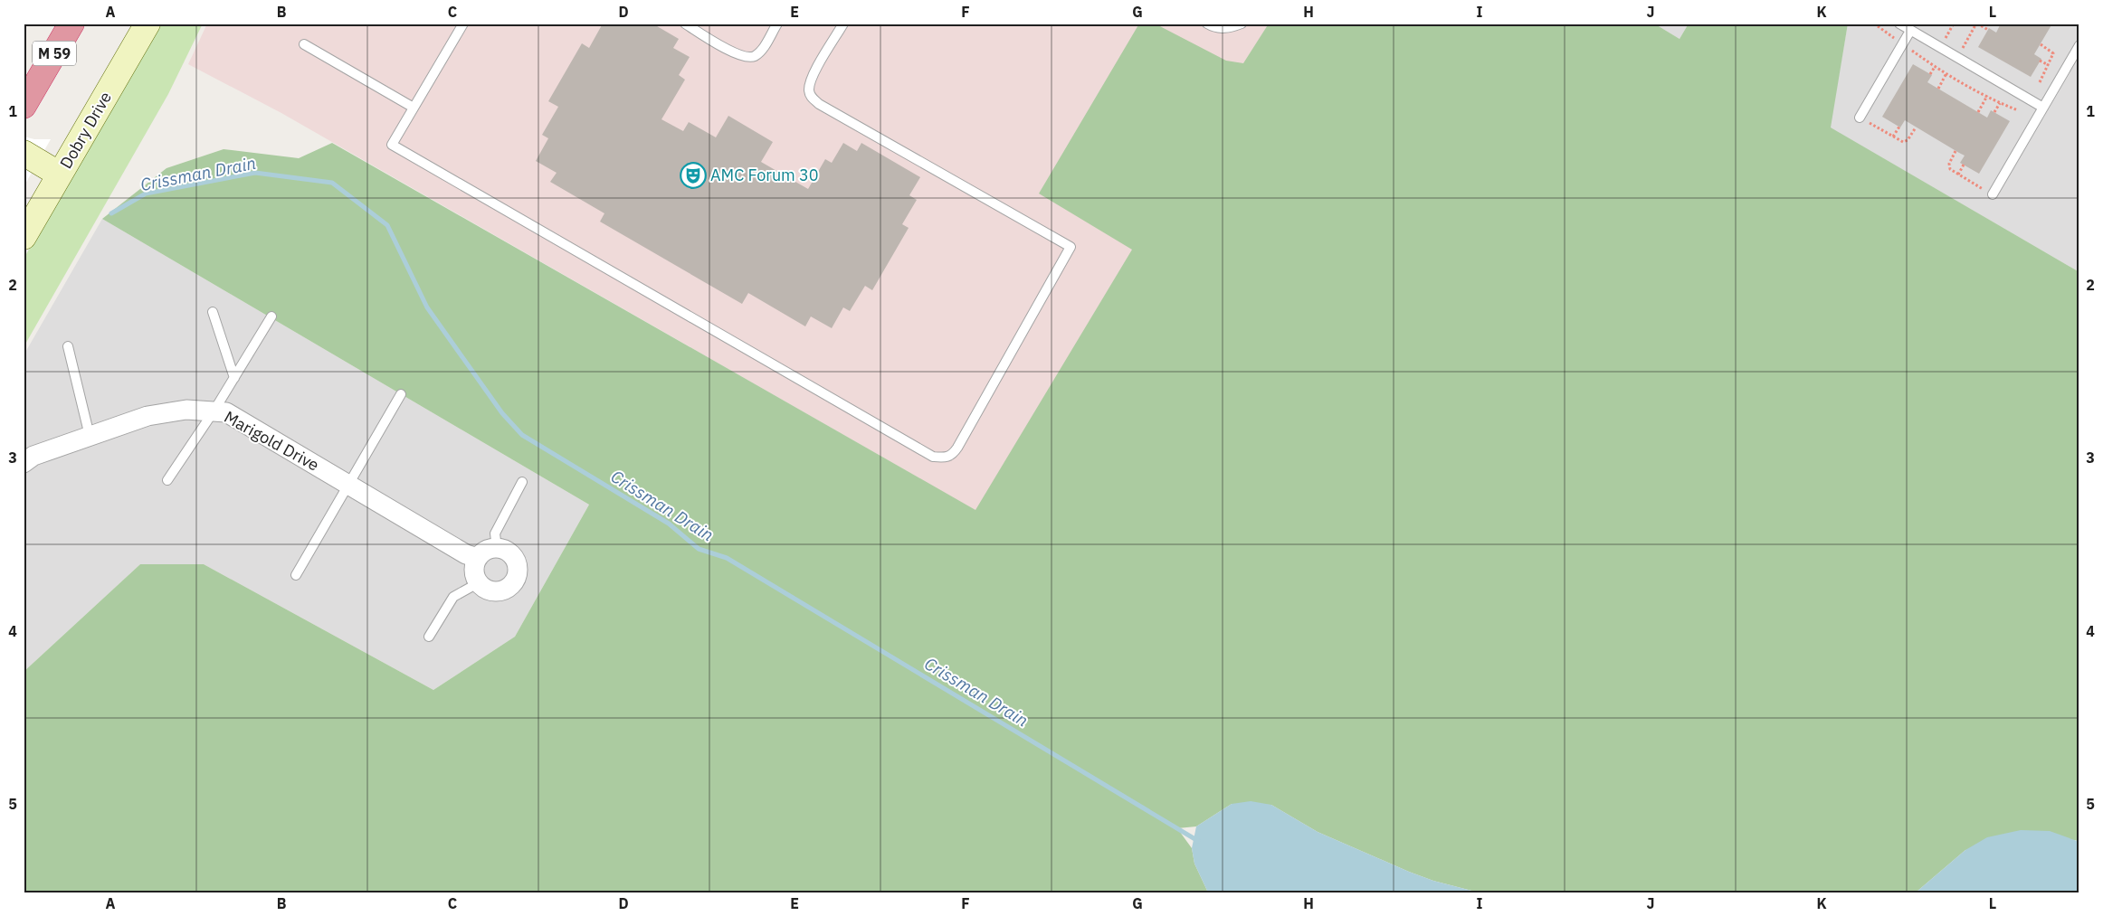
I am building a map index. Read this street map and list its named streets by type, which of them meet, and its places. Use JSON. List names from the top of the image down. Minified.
{"streets":{"highway":["M 59"],"street":["Dobry Drive","Marigold Drive"]},"water":["Crissman Drain"],"places":{"theatre":["AMC Forum 30"]},"grid":{"columns":["A","B","C","D","E","F","G","H","I","J","K","L"],"rows":["1","2","3","4","5"]}}
